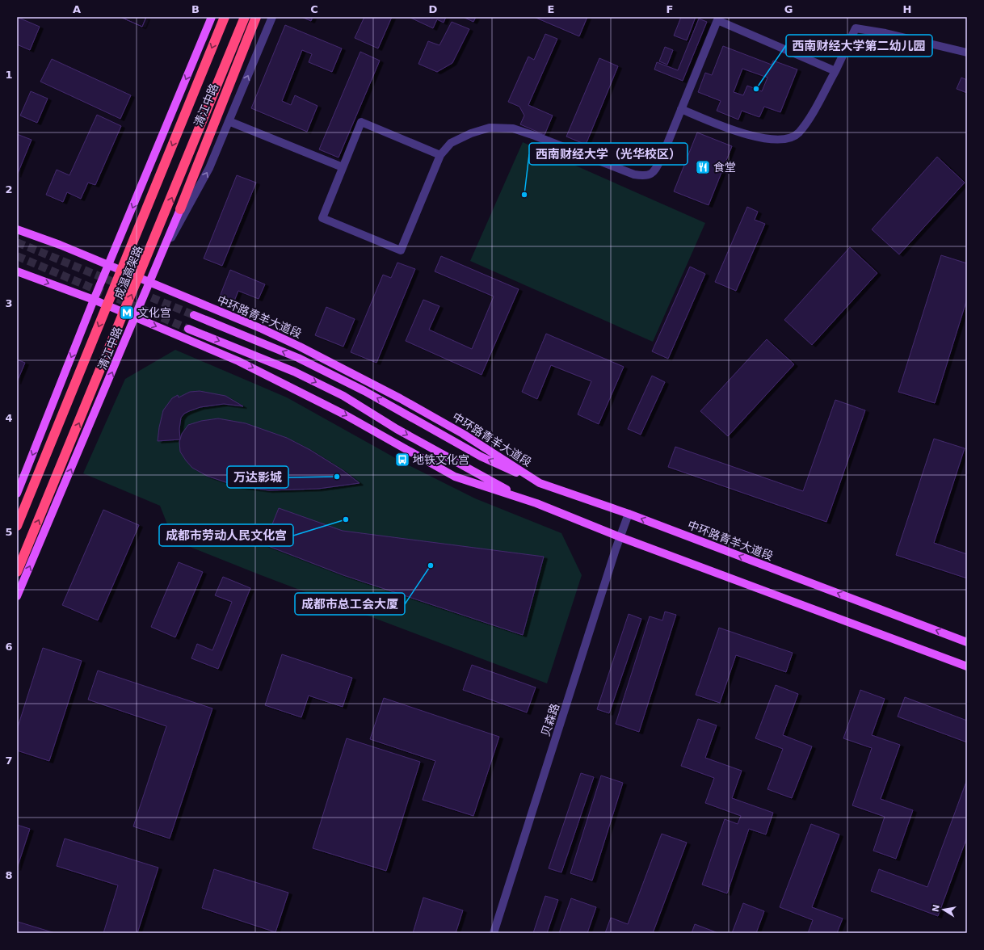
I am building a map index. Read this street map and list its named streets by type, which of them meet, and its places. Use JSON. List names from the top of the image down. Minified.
{"streets":{"highway":["成温高架路"],"main road":["清江中路","中环路青羊大道段"],"street":["贝森路"]},"crossings":[["清江中路","中环路青羊大道段"],["中环路青羊大道段","贝森路"]],"places":{"other":["西南财经大学第二幼儿园","西南财经大学（光华校区）","万达影城","成都市劳动人民文化宫","成都市总工会大厦"],"restaurant":["食堂"],"metro station":["文化宫"],"bus stop":["地铁文化宫"]},"north":"left","grid":{"columns":["A","B","C","D","E","F","G","H"],"rows":["1","2","3","4","5","6","7","8"]}}
